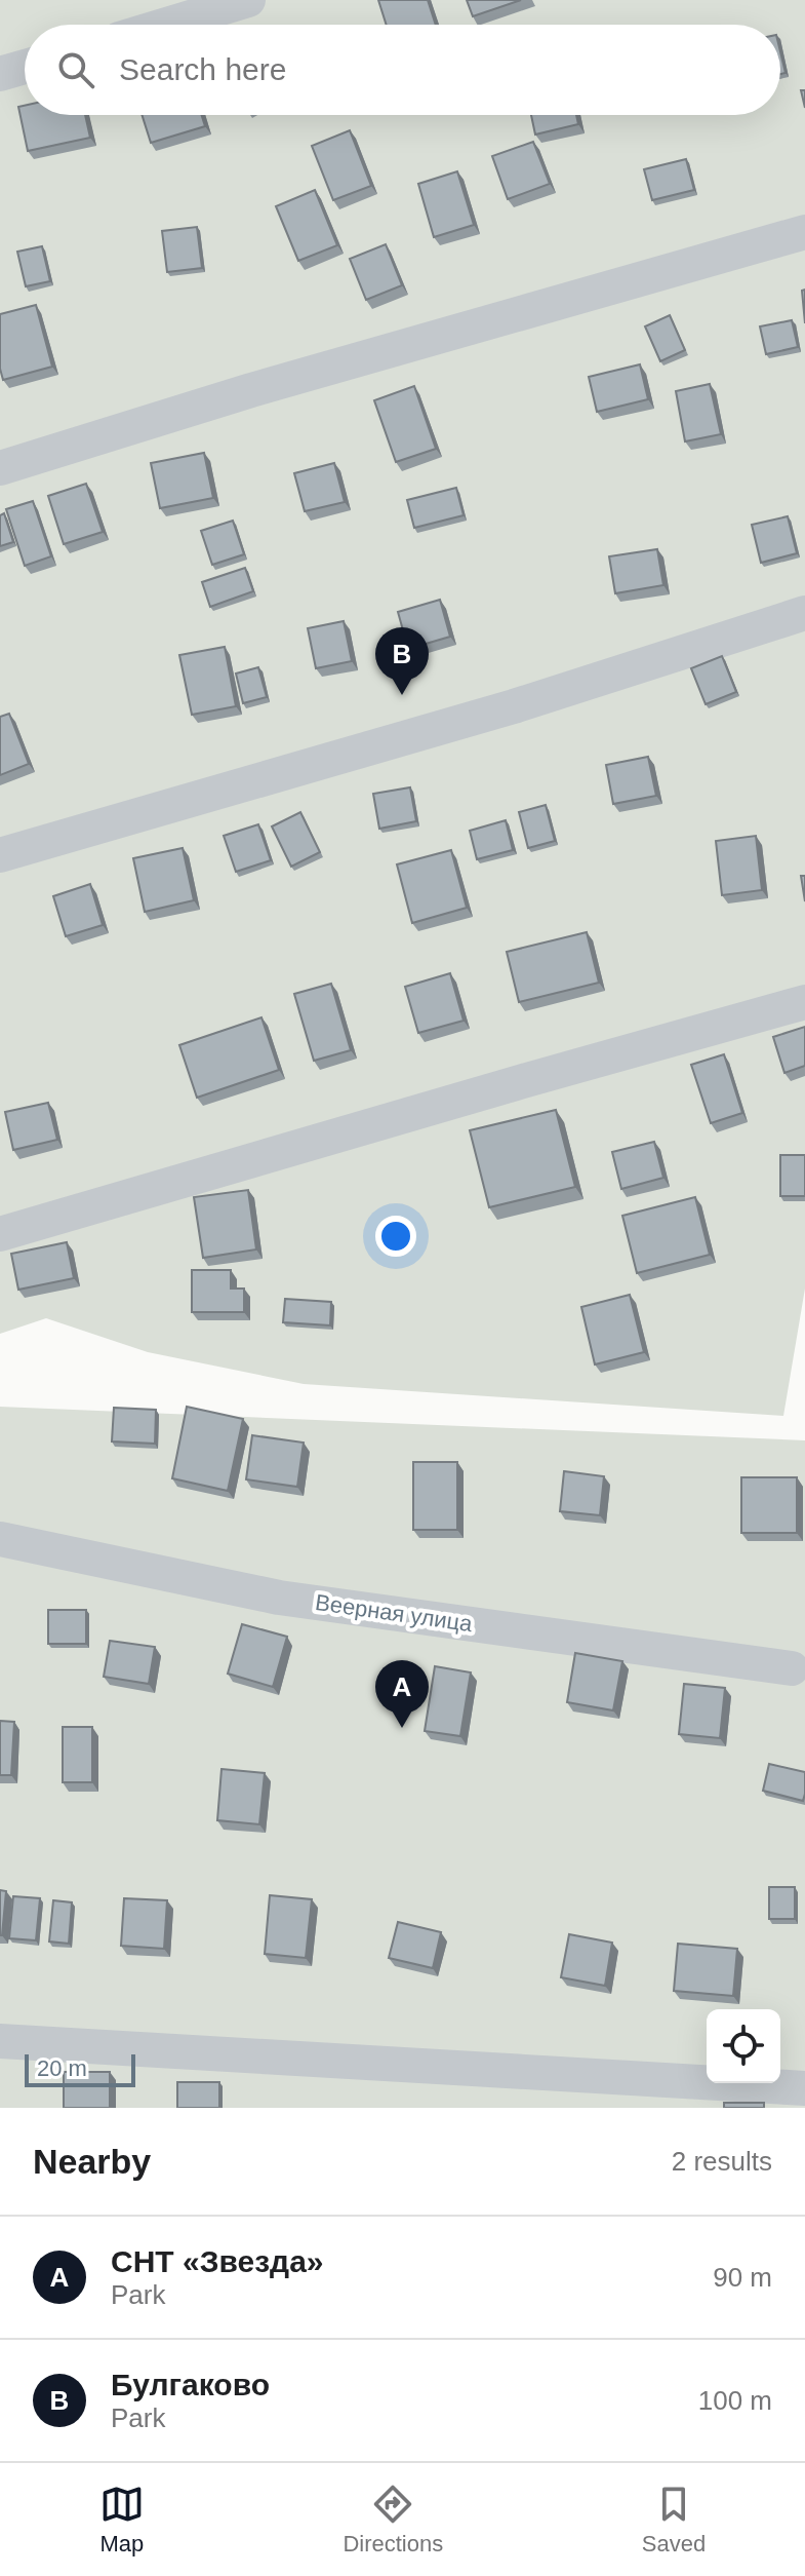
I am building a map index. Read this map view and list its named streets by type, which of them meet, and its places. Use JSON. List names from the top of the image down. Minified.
{"streets":{"lane":["Веерная улица"]},"scale_bar":"20 m","page":{"search":"Search here","pins":["B","A"],"scale":"20 m","heading":["Nearby","2 results"],"list":[{"mark":"A","name":"СНТ «Звезда»","note":"Park","value":"90 m"},{"mark":"B","name":"Булгаково","note":"Park","value":"100 m"}],"nav":["Map","Directions","Saved"]}}
